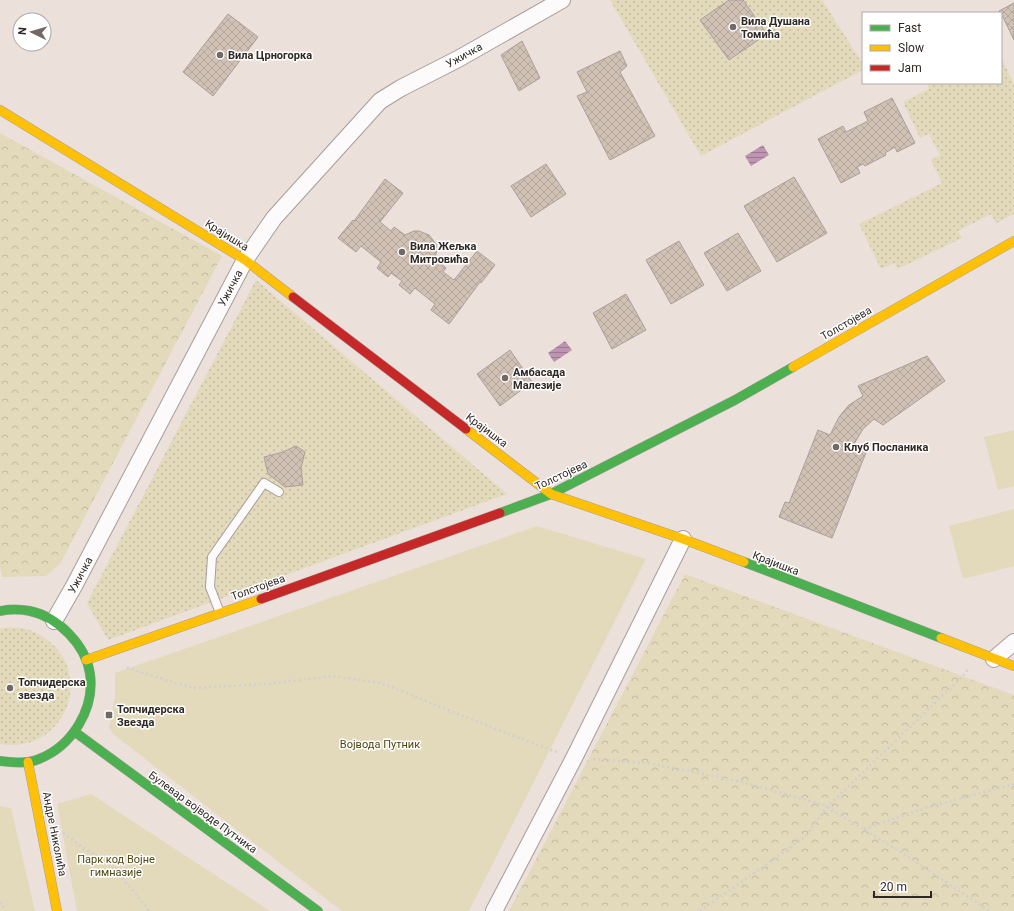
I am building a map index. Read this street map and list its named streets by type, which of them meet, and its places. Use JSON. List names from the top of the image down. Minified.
{"streets":{"street":["Ужичка","Крајишка","Толстојева","Булевар војводе Путника","Андре Николића"]},"crossings":[["Ужичка","Крајишка"],["Крајишка","Толстојева"]],"parks":["Војвода Путник","Парк код Војне гимназије"],"places":{"other":["Вила Душана Томића","Вила Црногорка","Вила Жељка Митровића","Амбасада Малезије","Клуб Посланика","Топчидерска звезда"],"transit":["Топчидерска Звезда"]},"legend":["Fast","Slow","Jam"],"scale_bar":"20 m","north":"left"}
